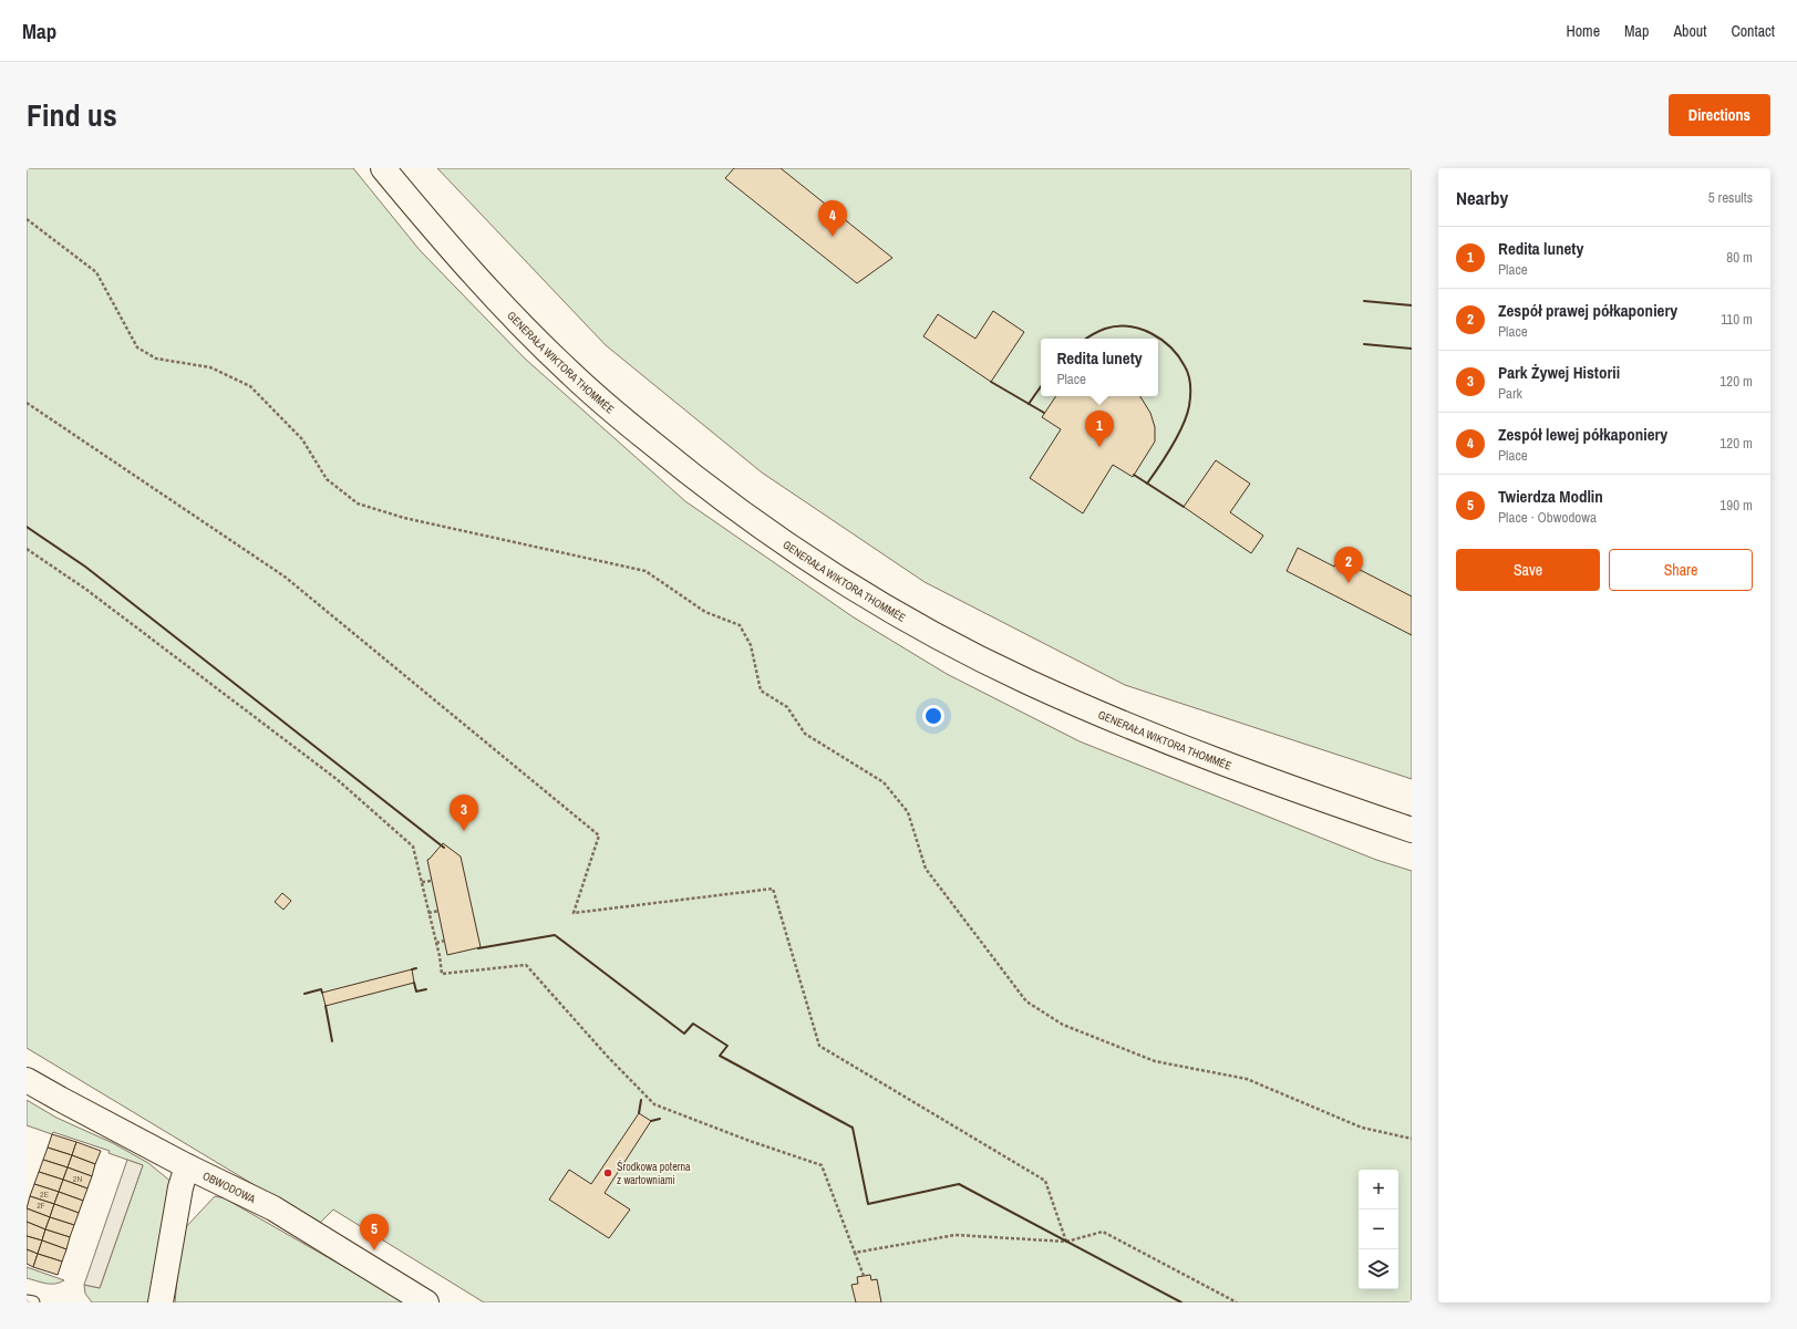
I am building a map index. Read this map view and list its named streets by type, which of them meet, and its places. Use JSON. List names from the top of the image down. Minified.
{"streets":{"main road":["GENERAŁA WIKTORA THOMMÉE","OBWODOWA"]},"places":["Środkowa poterna z wartowniami"],"house_numbers":["2N","2E","2F"],"page":{"header":"Map","nav":["Home","Map","About","Contact"],"title":"Find us","buttons":["Directions",["Save","Share"]],"heading":["Nearby","5 results"],"pins":["4","1","2","3","5"],"list":[{"mark":"1","name":"Redita lunety","note":"Place","value":"80 m"},{"mark":"2","name":"Zespół prawej półkaponiery","note":"Place","value":"110 m"},{"mark":"3","name":"Park Żywej Historii","note":"Park","value":"120 m"},{"mark":"4","name":"Zespół lewej półkaponiery","note":"Place","value":"120 m"},{"mark":"5","name":"Twierdza Modlin","note":"Place · Obwodowa","value":"190 m"}],"popup":["Redita lunety","Place"],"map_buttons":["+","−"]}}
